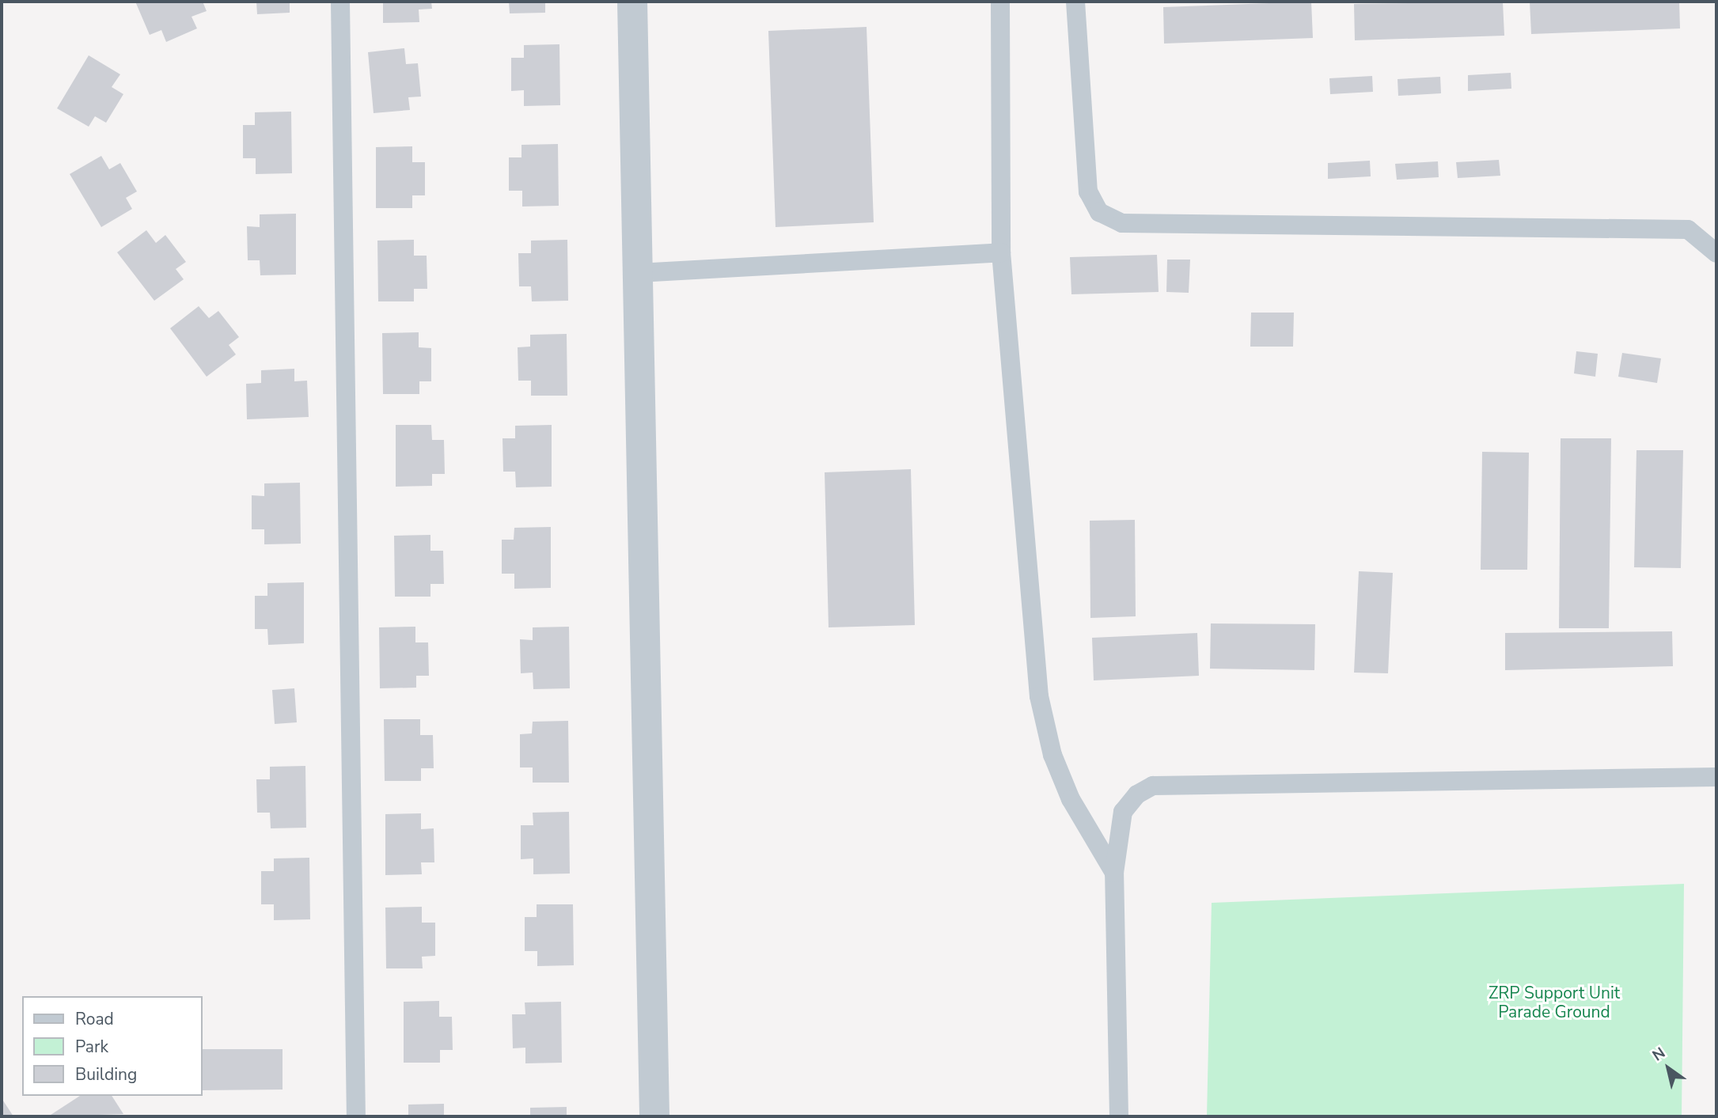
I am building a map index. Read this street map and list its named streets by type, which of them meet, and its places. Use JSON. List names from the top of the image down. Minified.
{"parks":["ZRP Support Unit Parade Ground"],"legend":["Road","Park","Building"],"north":"top left"}
